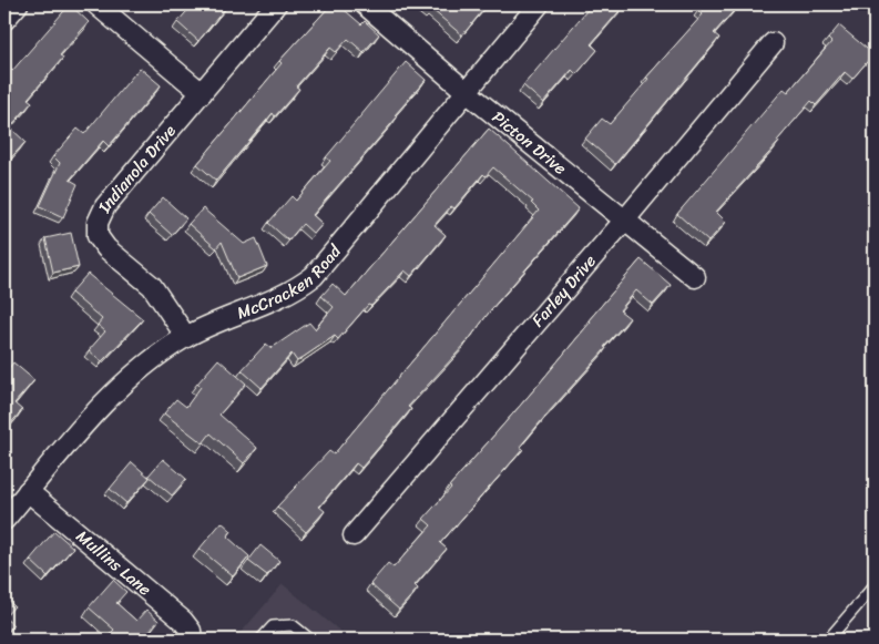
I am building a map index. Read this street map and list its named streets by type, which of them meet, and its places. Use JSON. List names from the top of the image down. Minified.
{"streets":{"street":["Picton Drive","Indianola Drive","McCracken Road","Farley Drive","Mullins Lane"]},"crossings":[["Picton Drive","McCracken Road"],["Picton Drive","Farley Drive"],["Indianola Drive","McCracken Road"],["McCracken Road","Mullins Lane"]]}
